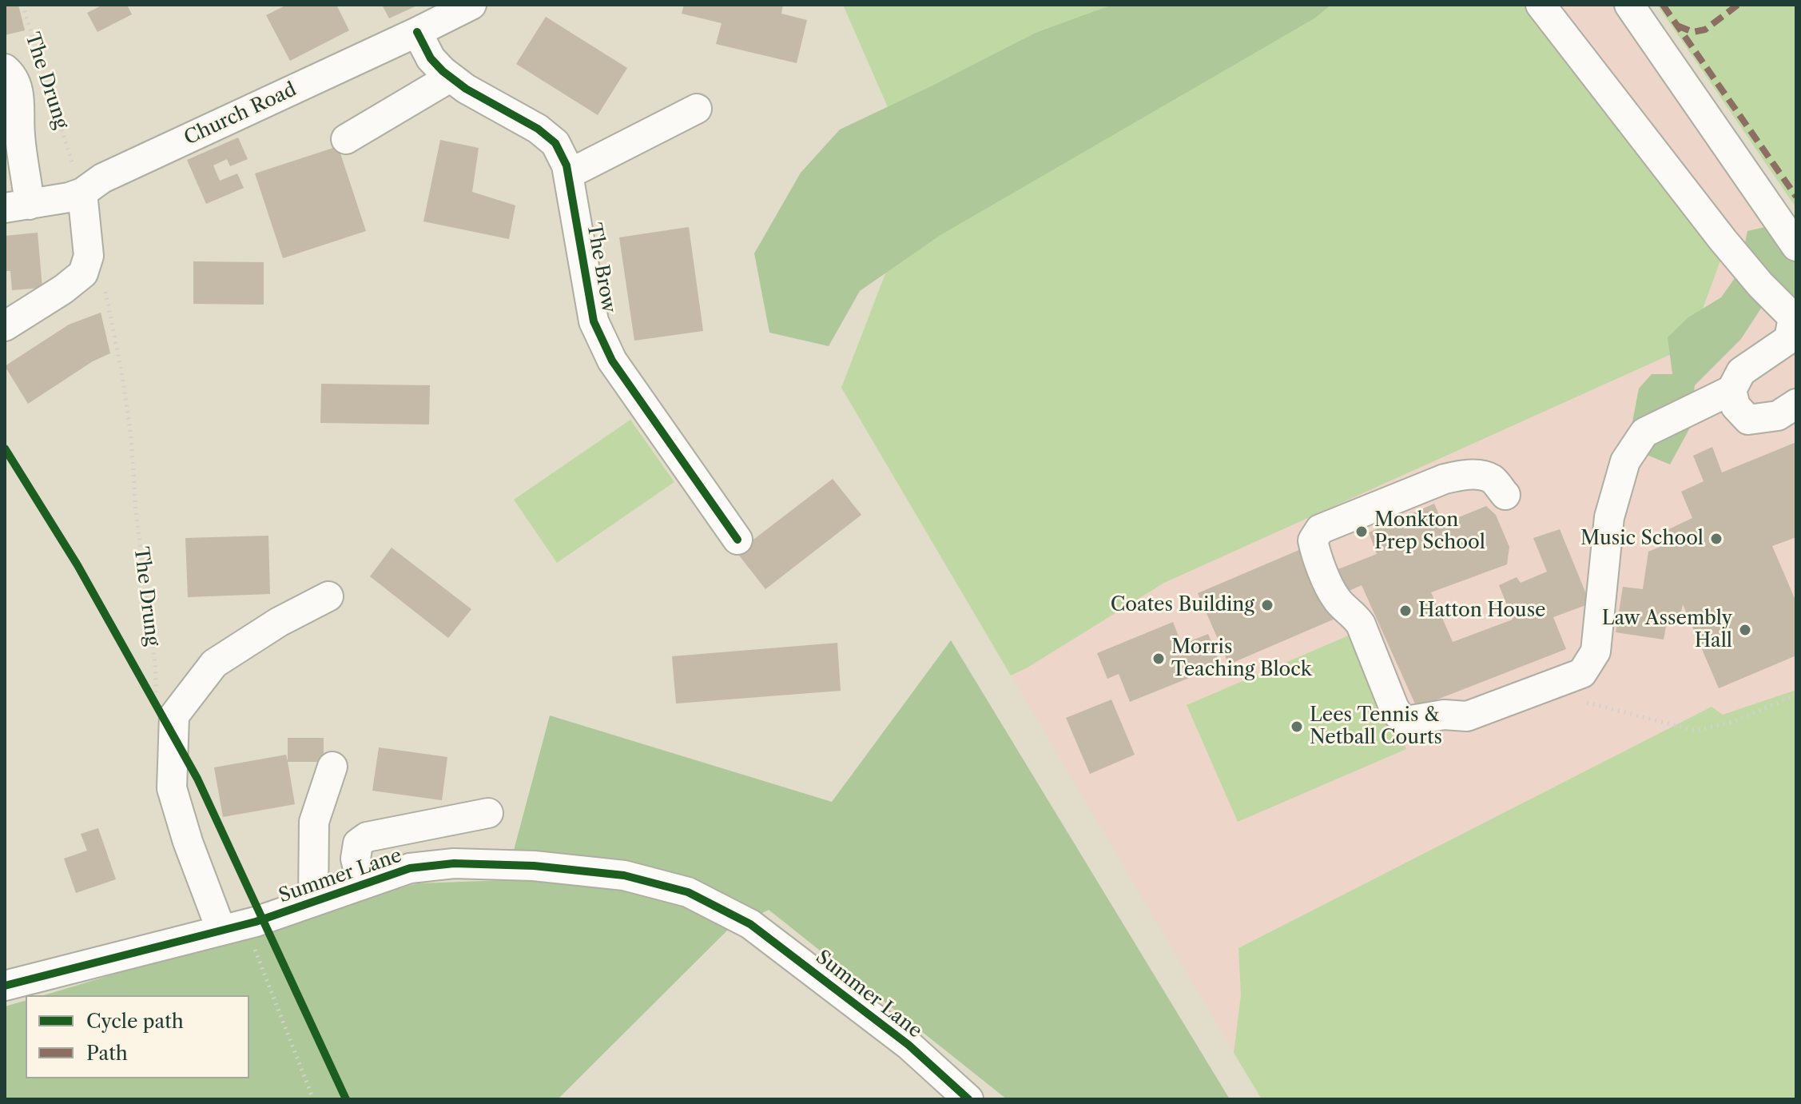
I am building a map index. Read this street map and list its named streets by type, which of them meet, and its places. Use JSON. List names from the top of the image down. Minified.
{"streets":{"street":["Church Road","The Brow","Summer Lane"],"path":["The Drung"]},"crossings":[["The Drung","Church Road"],["Church Road","The Brow"]],"places":["Monkton Prep School","Music School","Coates Building","Hatton House","Law Assembly Hall","Morris Teaching Block","Lees Tennis & Netball Courts"],"legend":["Cycle path","Path"]}
